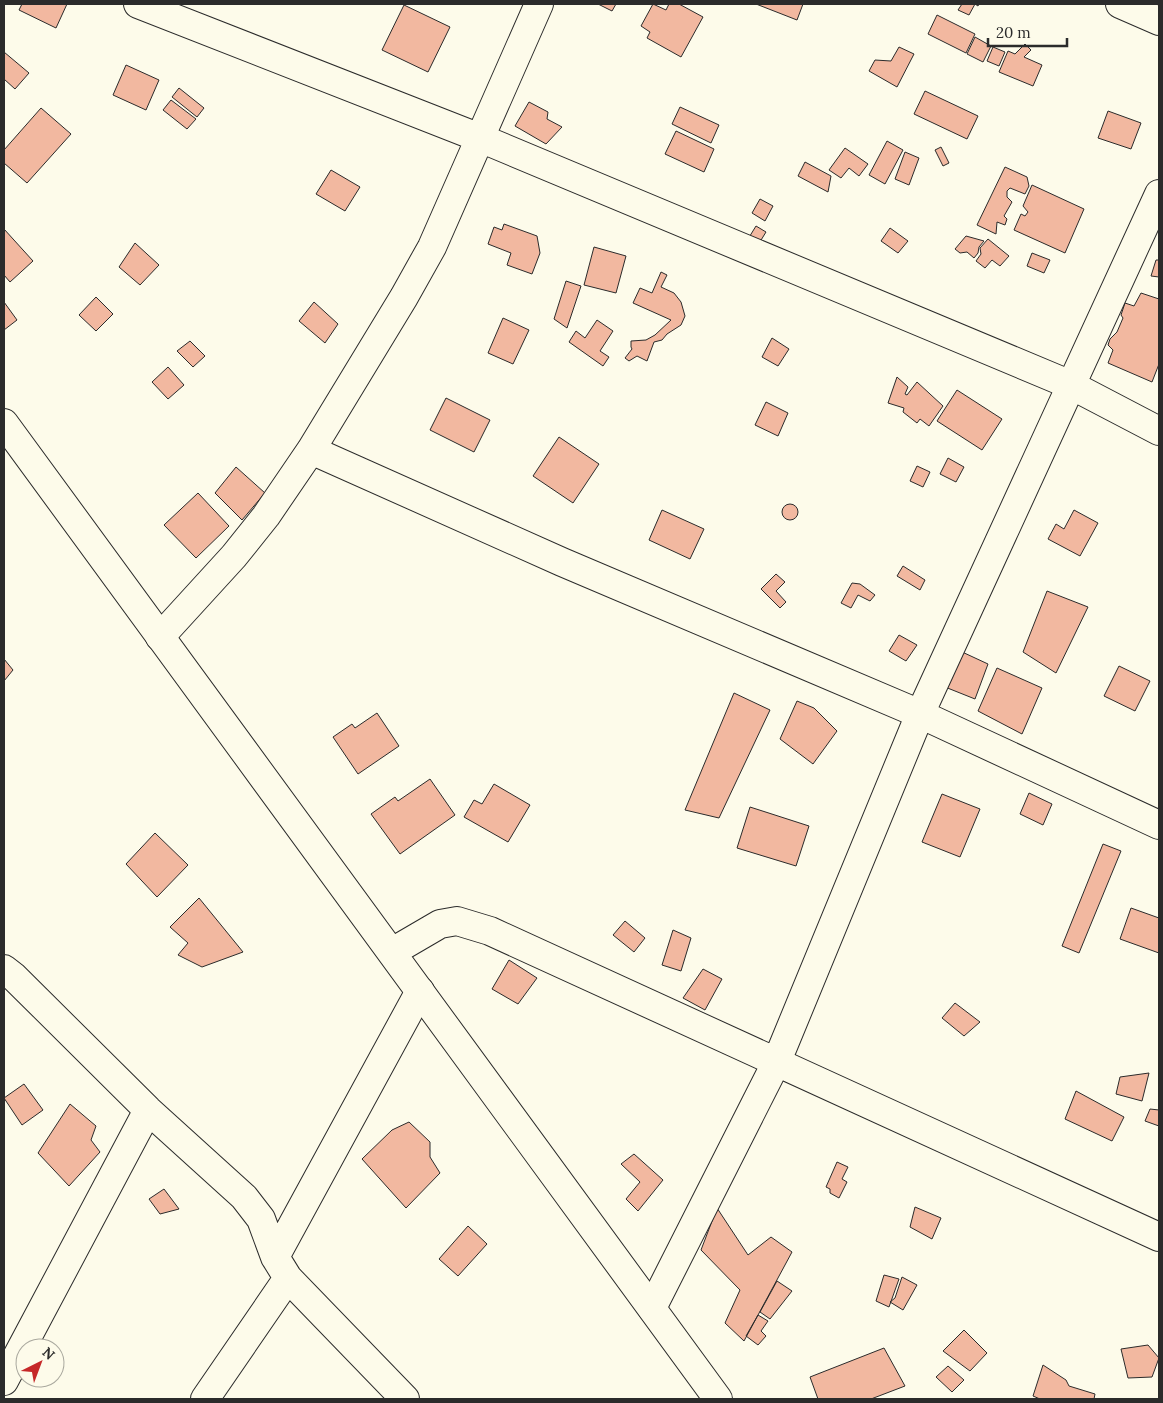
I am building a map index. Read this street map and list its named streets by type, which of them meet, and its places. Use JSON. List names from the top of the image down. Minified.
{"scale_bar":"20 m","north":"top right"}
